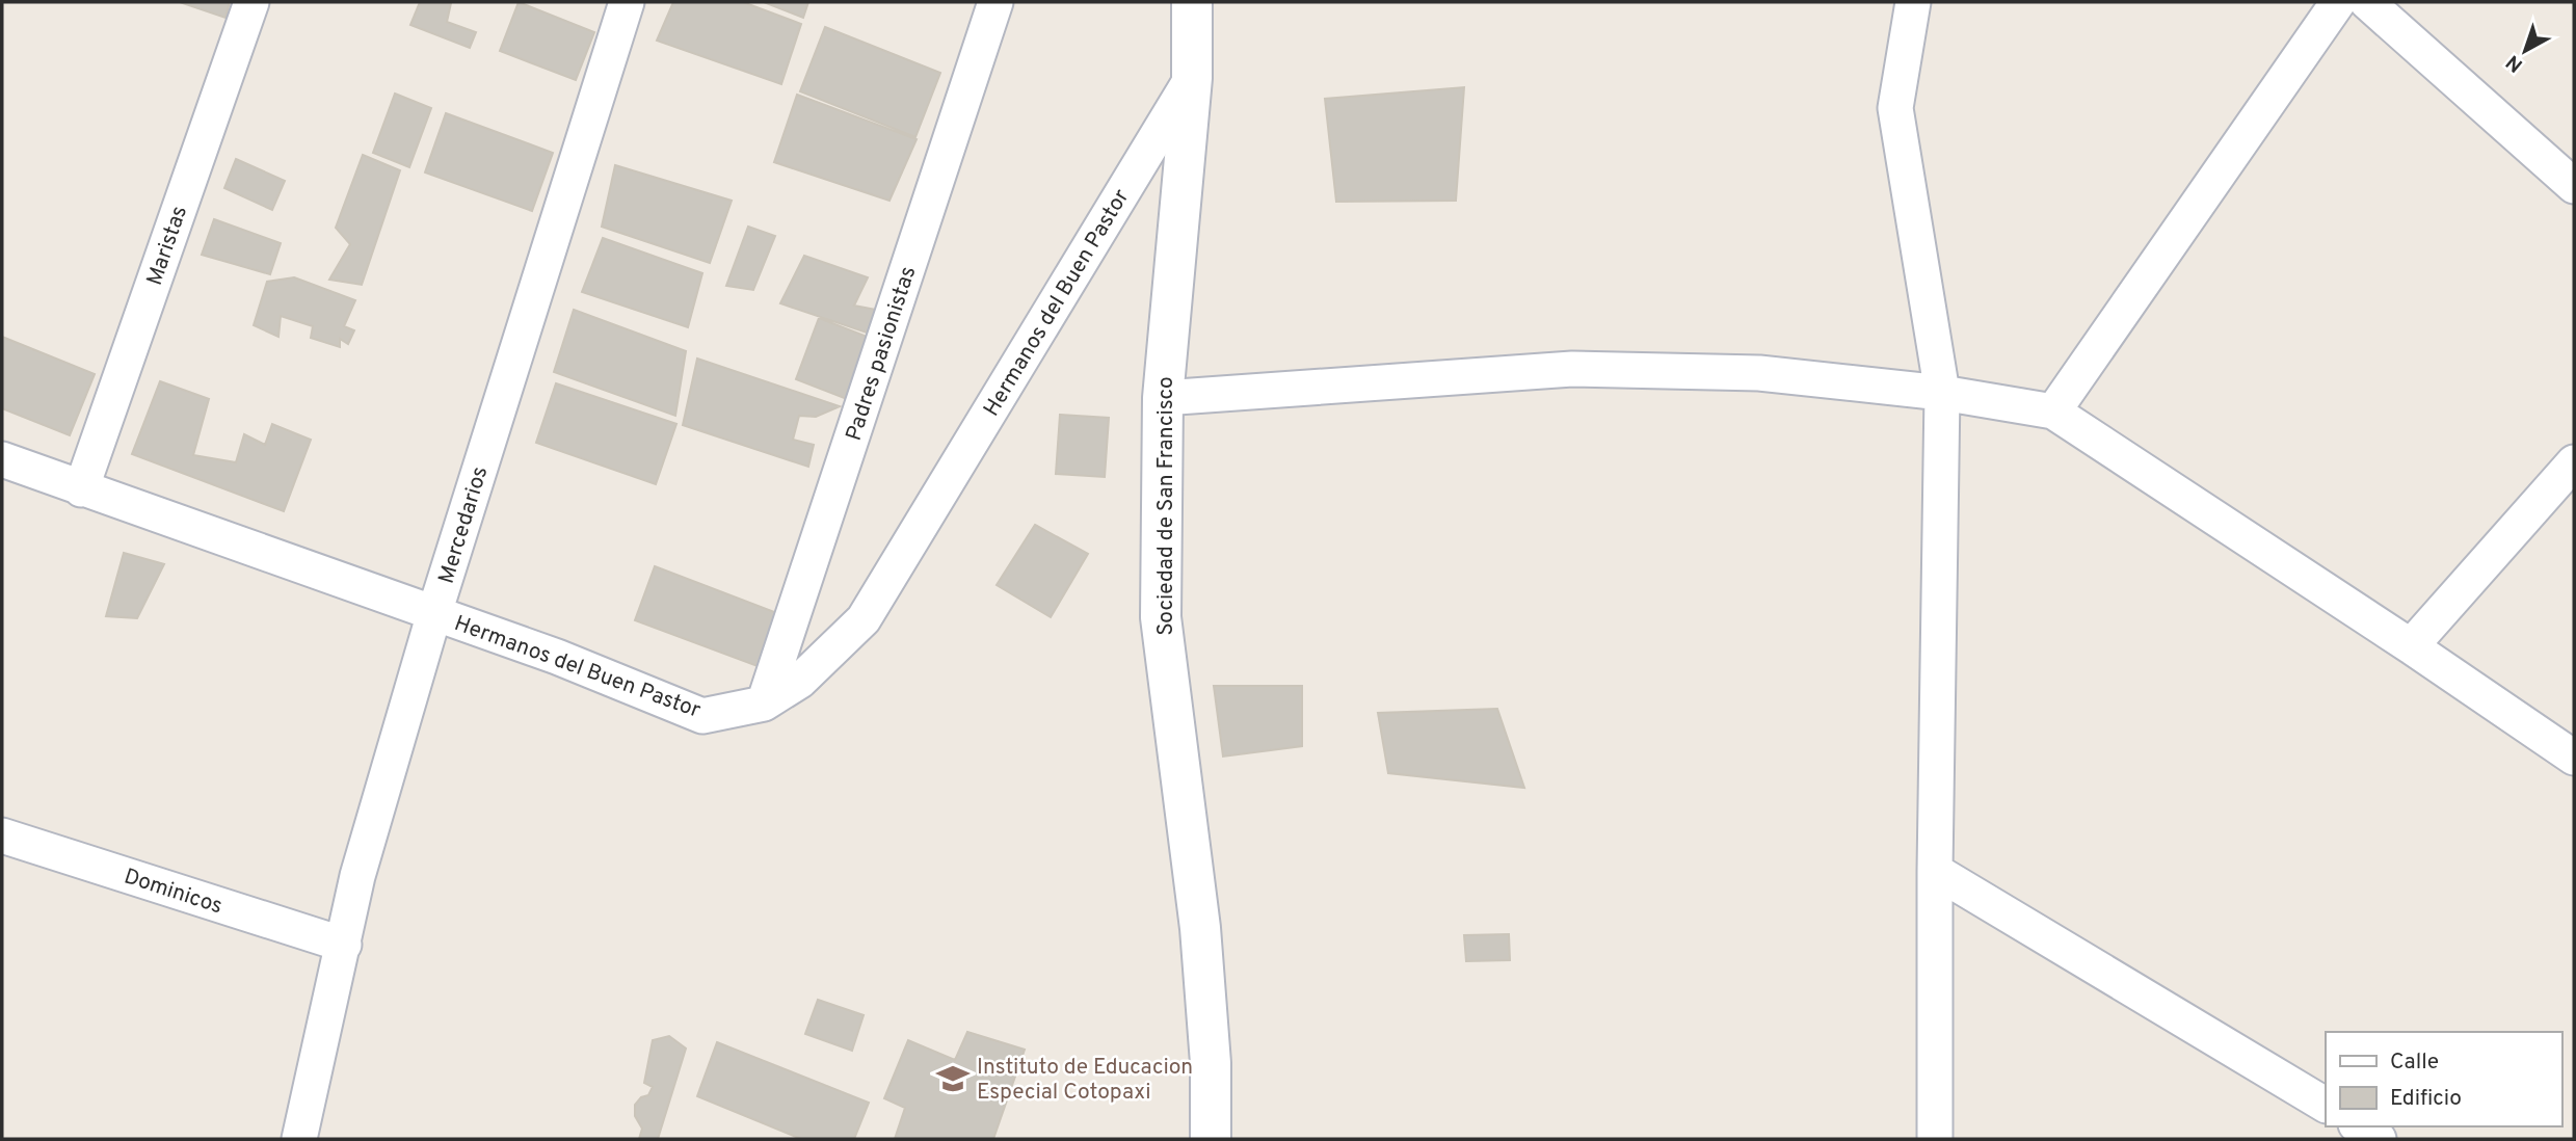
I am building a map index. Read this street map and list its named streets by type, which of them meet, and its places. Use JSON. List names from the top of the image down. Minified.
{"streets":{"street":["Maristas","Hermanos del Buen Pastor","Padres pasionistas","Sociedad de San Francisco","Mercedarios","Dominicos"]},"crossings":[["Maristas","Hermanos del Buen Pastor"],["Hermanos del Buen Pastor","Padres pasionistas"],["Hermanos del Buen Pastor","Sociedad de San Francisco"],["Hermanos del Buen Pastor","Mercedarios"],["Mercedarios","Dominicos"]],"places":{"school or university":["Instituto de Educacion Especial Cotopaxi"]},"legend":["Calle","Edificio"],"north":"bottom left"}
